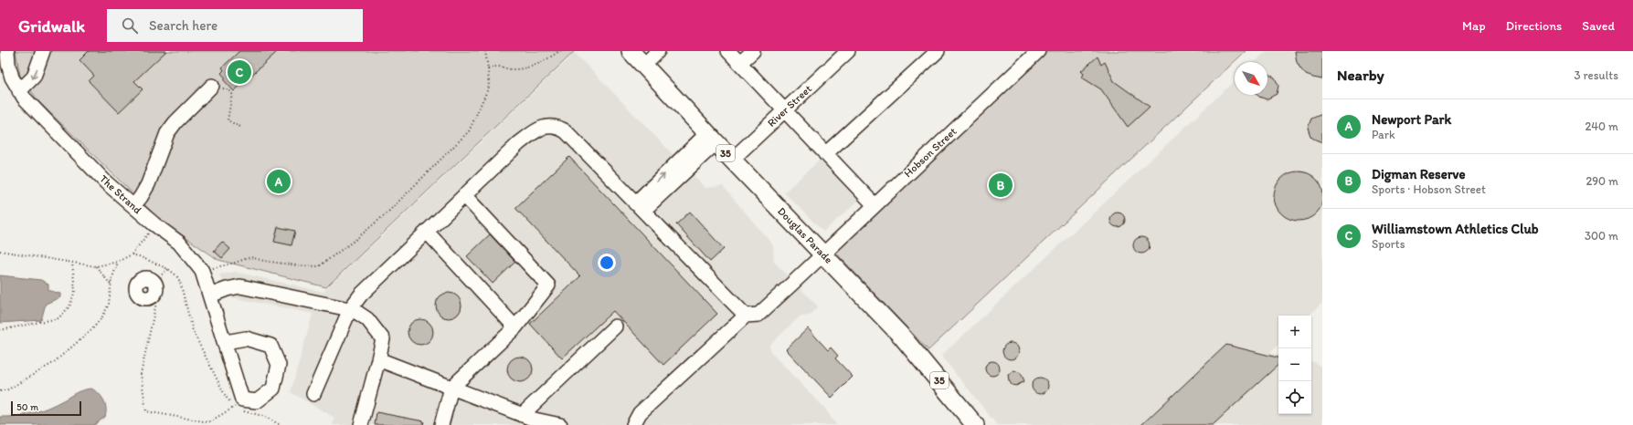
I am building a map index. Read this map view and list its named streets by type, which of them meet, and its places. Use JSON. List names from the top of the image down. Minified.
{"streets":{"main road":["35","Douglas Parade"],"street":["River Street","Hobson Street","The Strand"]},"crossings":[["River Street","Douglas Parade"],["Hobson Street","Douglas Parade"]],"scale_bar":"50 m","north":"bottom right","page":{"header":"Gridwalk","search":"Search here","nav":["Map","Directions","Saved"],"heading":["Nearby","3 results"],"pins":["C","A","B"],"list":[{"mark":"A","name":"Newport Park","note":"Park","value":"240 m"},{"mark":"B","name":"Digman Reserve","note":"Sports · Hobson Street","value":"290 m"},{"mark":"C","name":"Williamstown Athletics Club","note":"Sports","value":"300 m"}],"map_buttons":["+","−"],"scale":"50 m"}}
